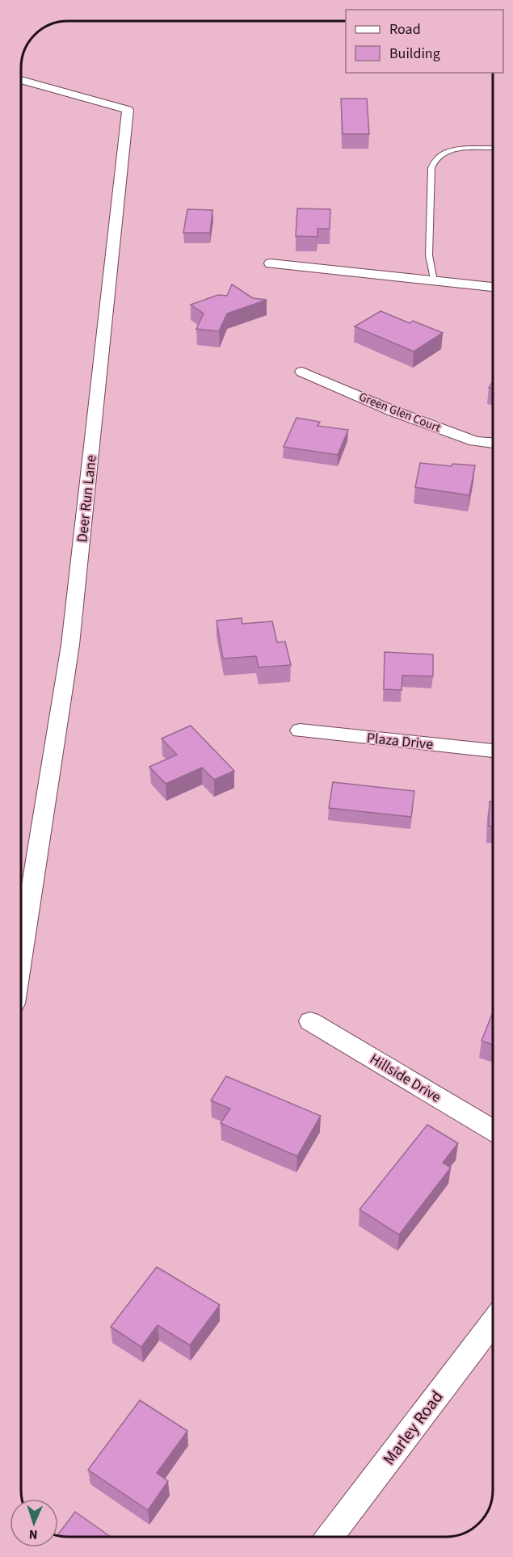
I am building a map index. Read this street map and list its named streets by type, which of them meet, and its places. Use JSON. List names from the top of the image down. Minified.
{"streets":{"street":["Green Glen Court","Deer Run Lane","Plaza Drive","Hillside Drive","Marley Road"]},"legend":["Road","Building"],"north":"bottom"}
